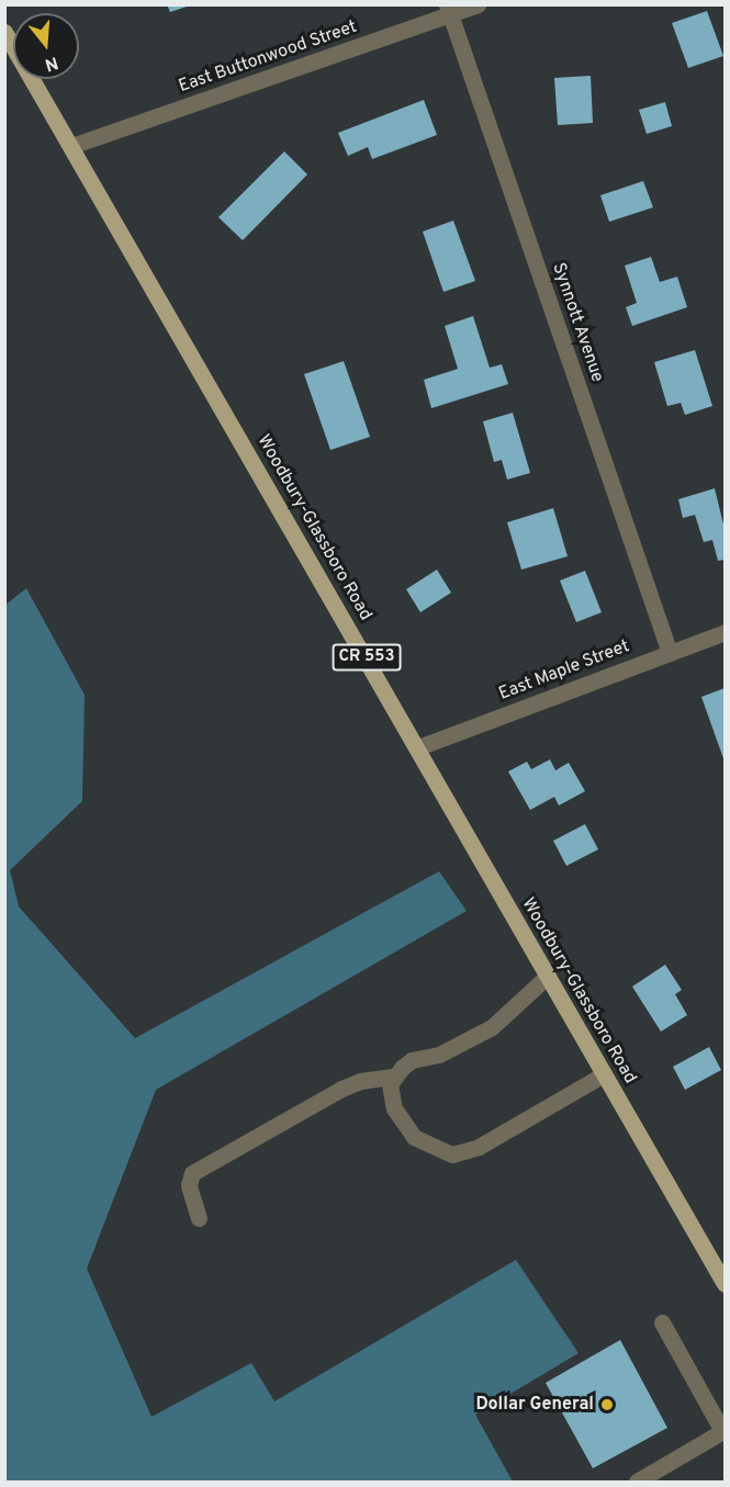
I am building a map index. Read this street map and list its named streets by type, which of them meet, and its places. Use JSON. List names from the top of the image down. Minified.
{"streets":{"main road":["Woodbury-Glassboro Road","CR 553"],"street":["East Buttonwood Street","Synnott Avenue","East Maple Street"]},"crossings":[["East Buttonwood Street","Synnott Avenue"],["East Buttonwood Street","Woodbury-Glassboro Road"],["Synnott Avenue","East Maple Street"],["Woodbury-Glassboro Road","East Maple Street"]],"places":["Dollar General"],"north":"bottom"}
